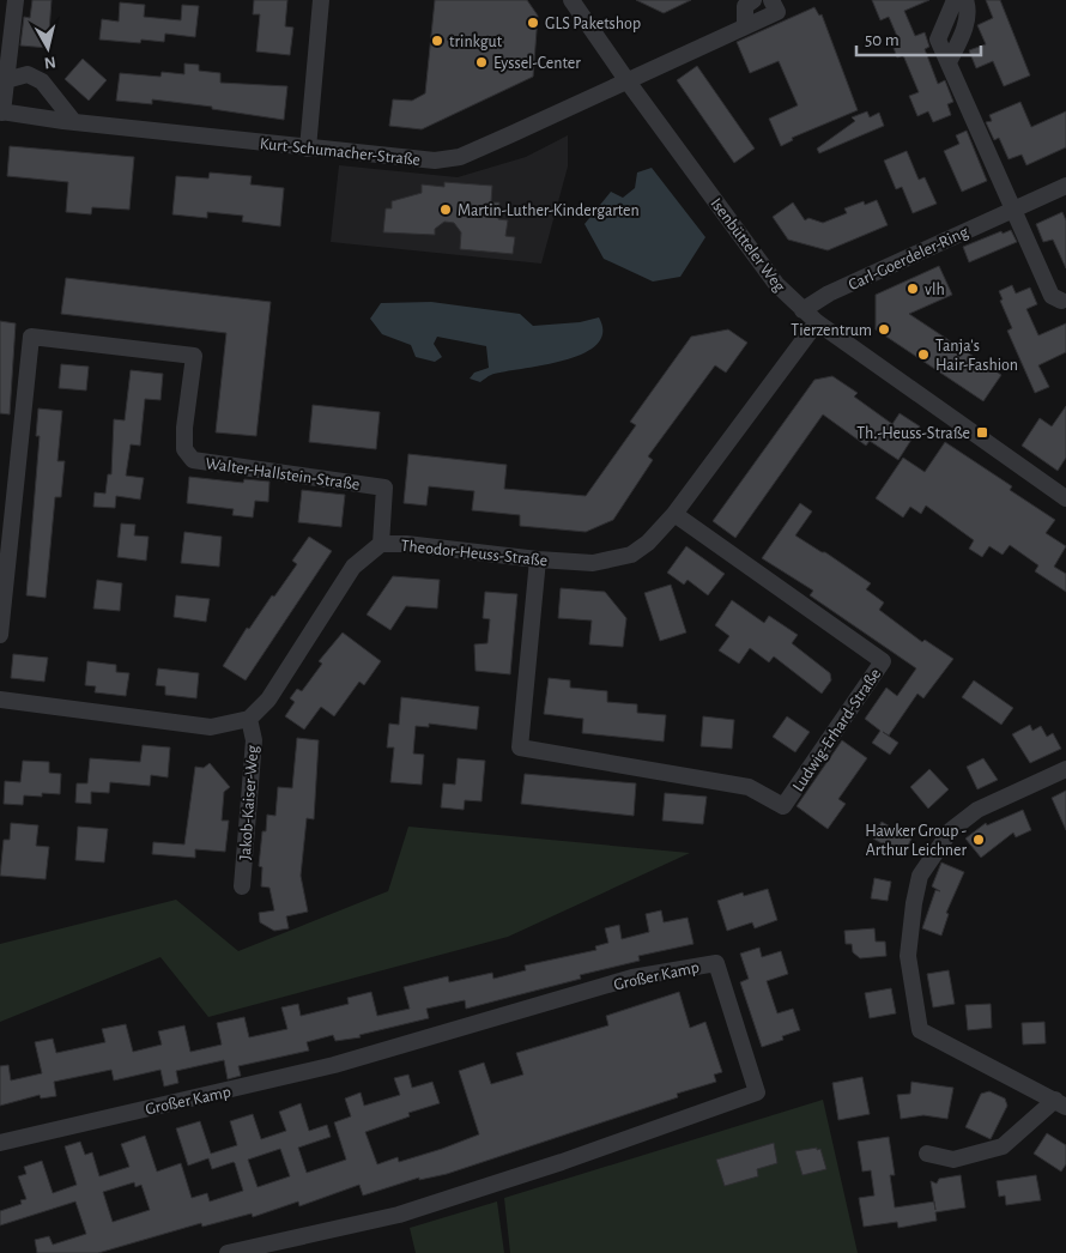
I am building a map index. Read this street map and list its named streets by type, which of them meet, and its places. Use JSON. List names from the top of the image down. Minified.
{"streets":{"street":["Kurt-Schumacher-Straße","Isenbütteler Weg","Carl-Goerdeler-Ring","Walter-Hallstein-Straße","Theodor-Heuss-Straße","Ludwig-Erhard-Straße","Jakob-Kaiser-Weg","Großer Kamp"]},"crossings":[["Kurt-Schumacher-Straße","Isenbütteler Weg"],["Isenbütteler Weg","Carl-Goerdeler-Ring"],["Isenbütteler Weg","Theodor-Heuss-Straße"],["Walter-Hallstein-Straße","Theodor-Heuss-Straße"],["Theodor-Heuss-Straße","Ludwig-Erhard-Straße"],["Theodor-Heuss-Straße","Jakob-Kaiser-Weg"]],"places":{"other":["GLS Paketshop","trinkgut","Eyssel-Center","Martin-Luther-Kindergarten","vlh","Tierzentrum","Tanja's Hair-Fashion","Hawker Group - Arthur Leichner"],"transit":["Th.-Heuss-Straße"]},"scale_bar":"50 m","north":"bottom"}
